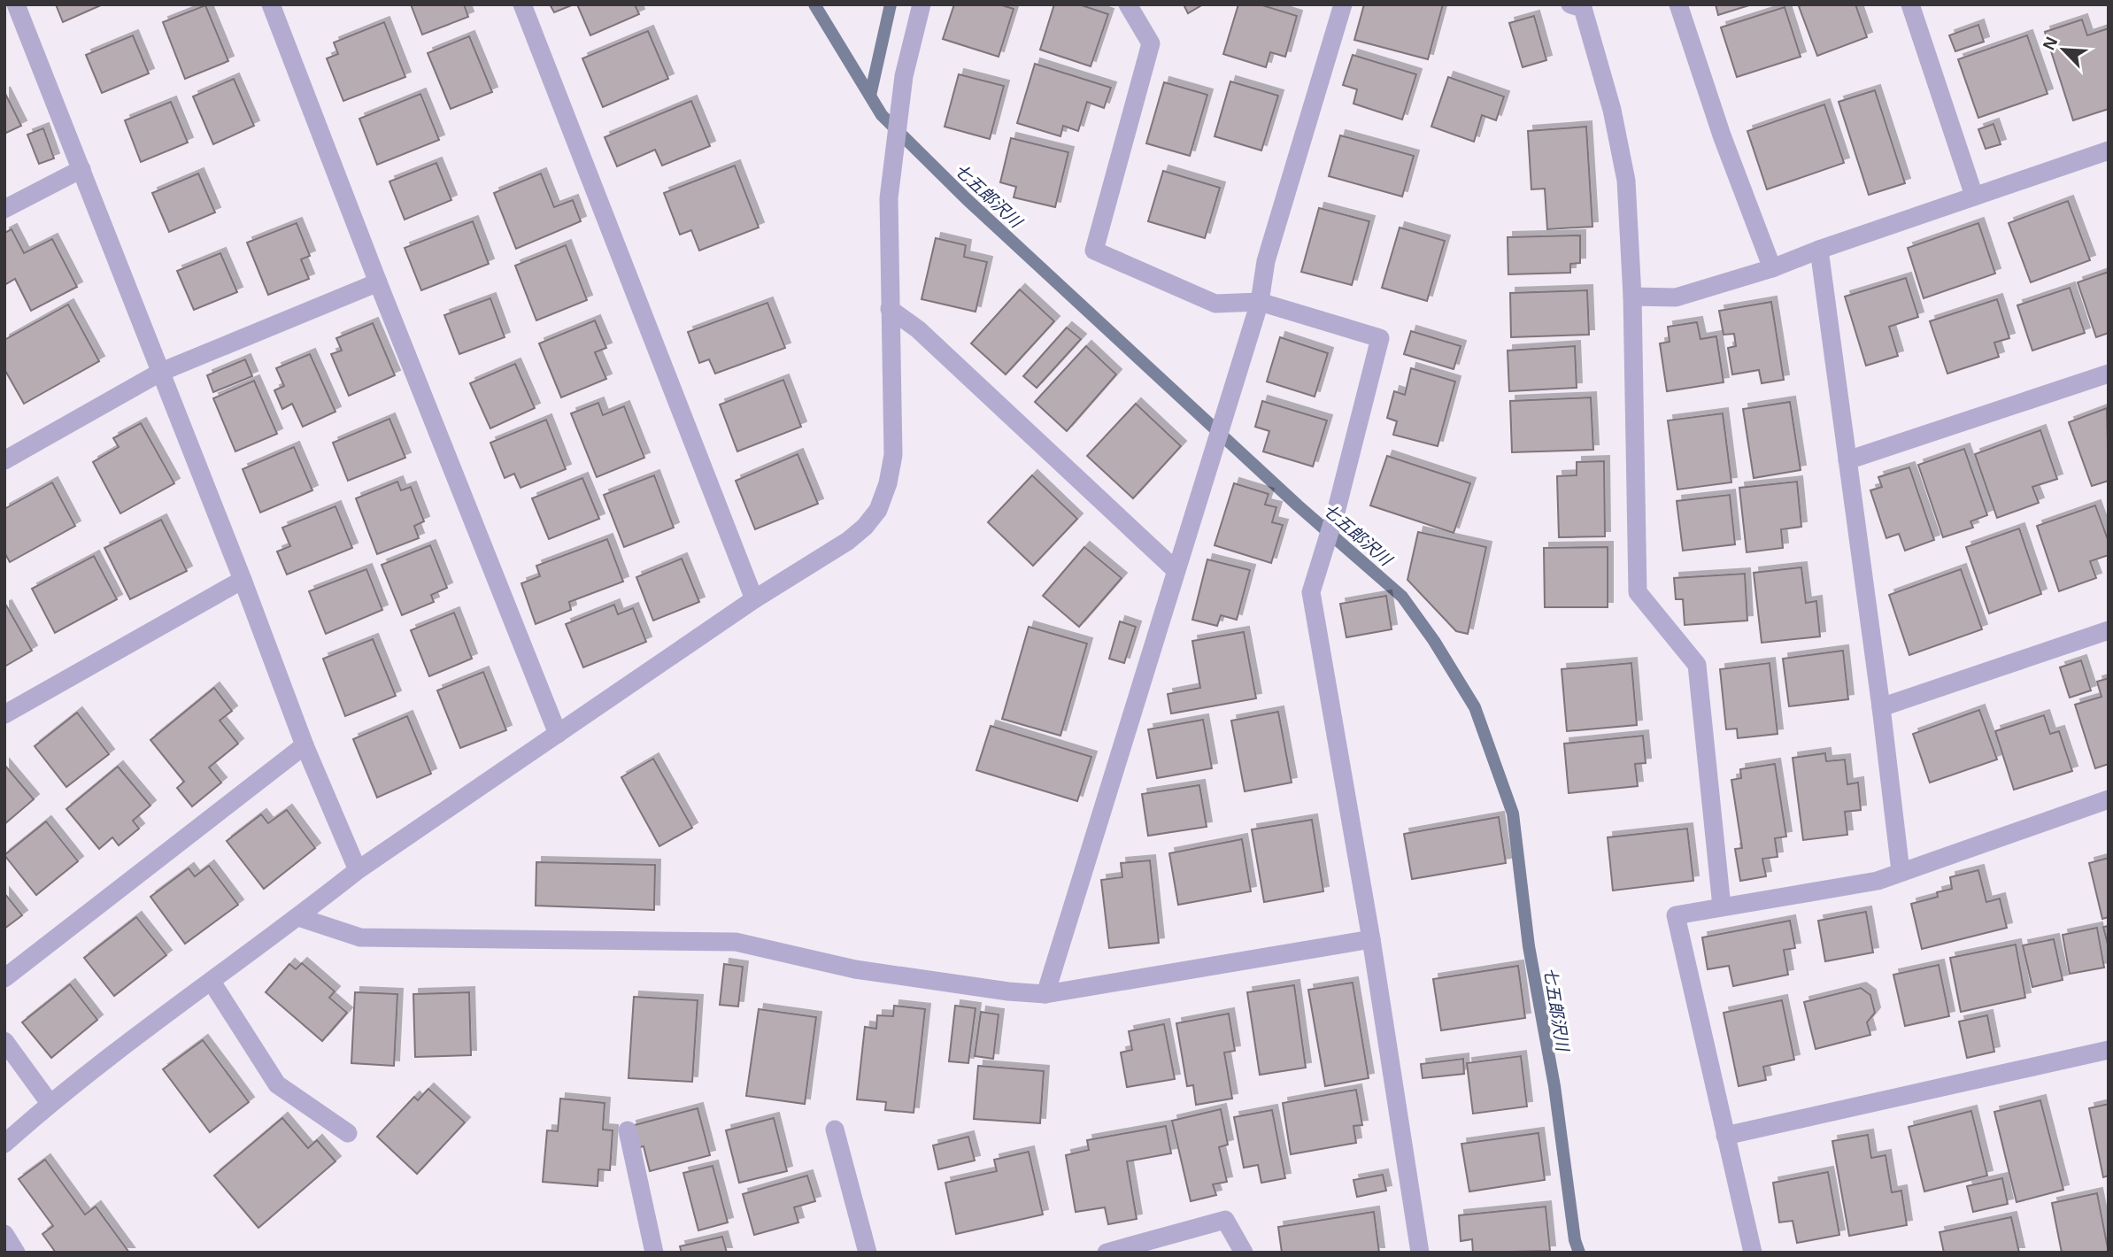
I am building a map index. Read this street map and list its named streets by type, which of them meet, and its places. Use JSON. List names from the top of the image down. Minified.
{"water":["七五郎沢川"],"north":"top left"}
